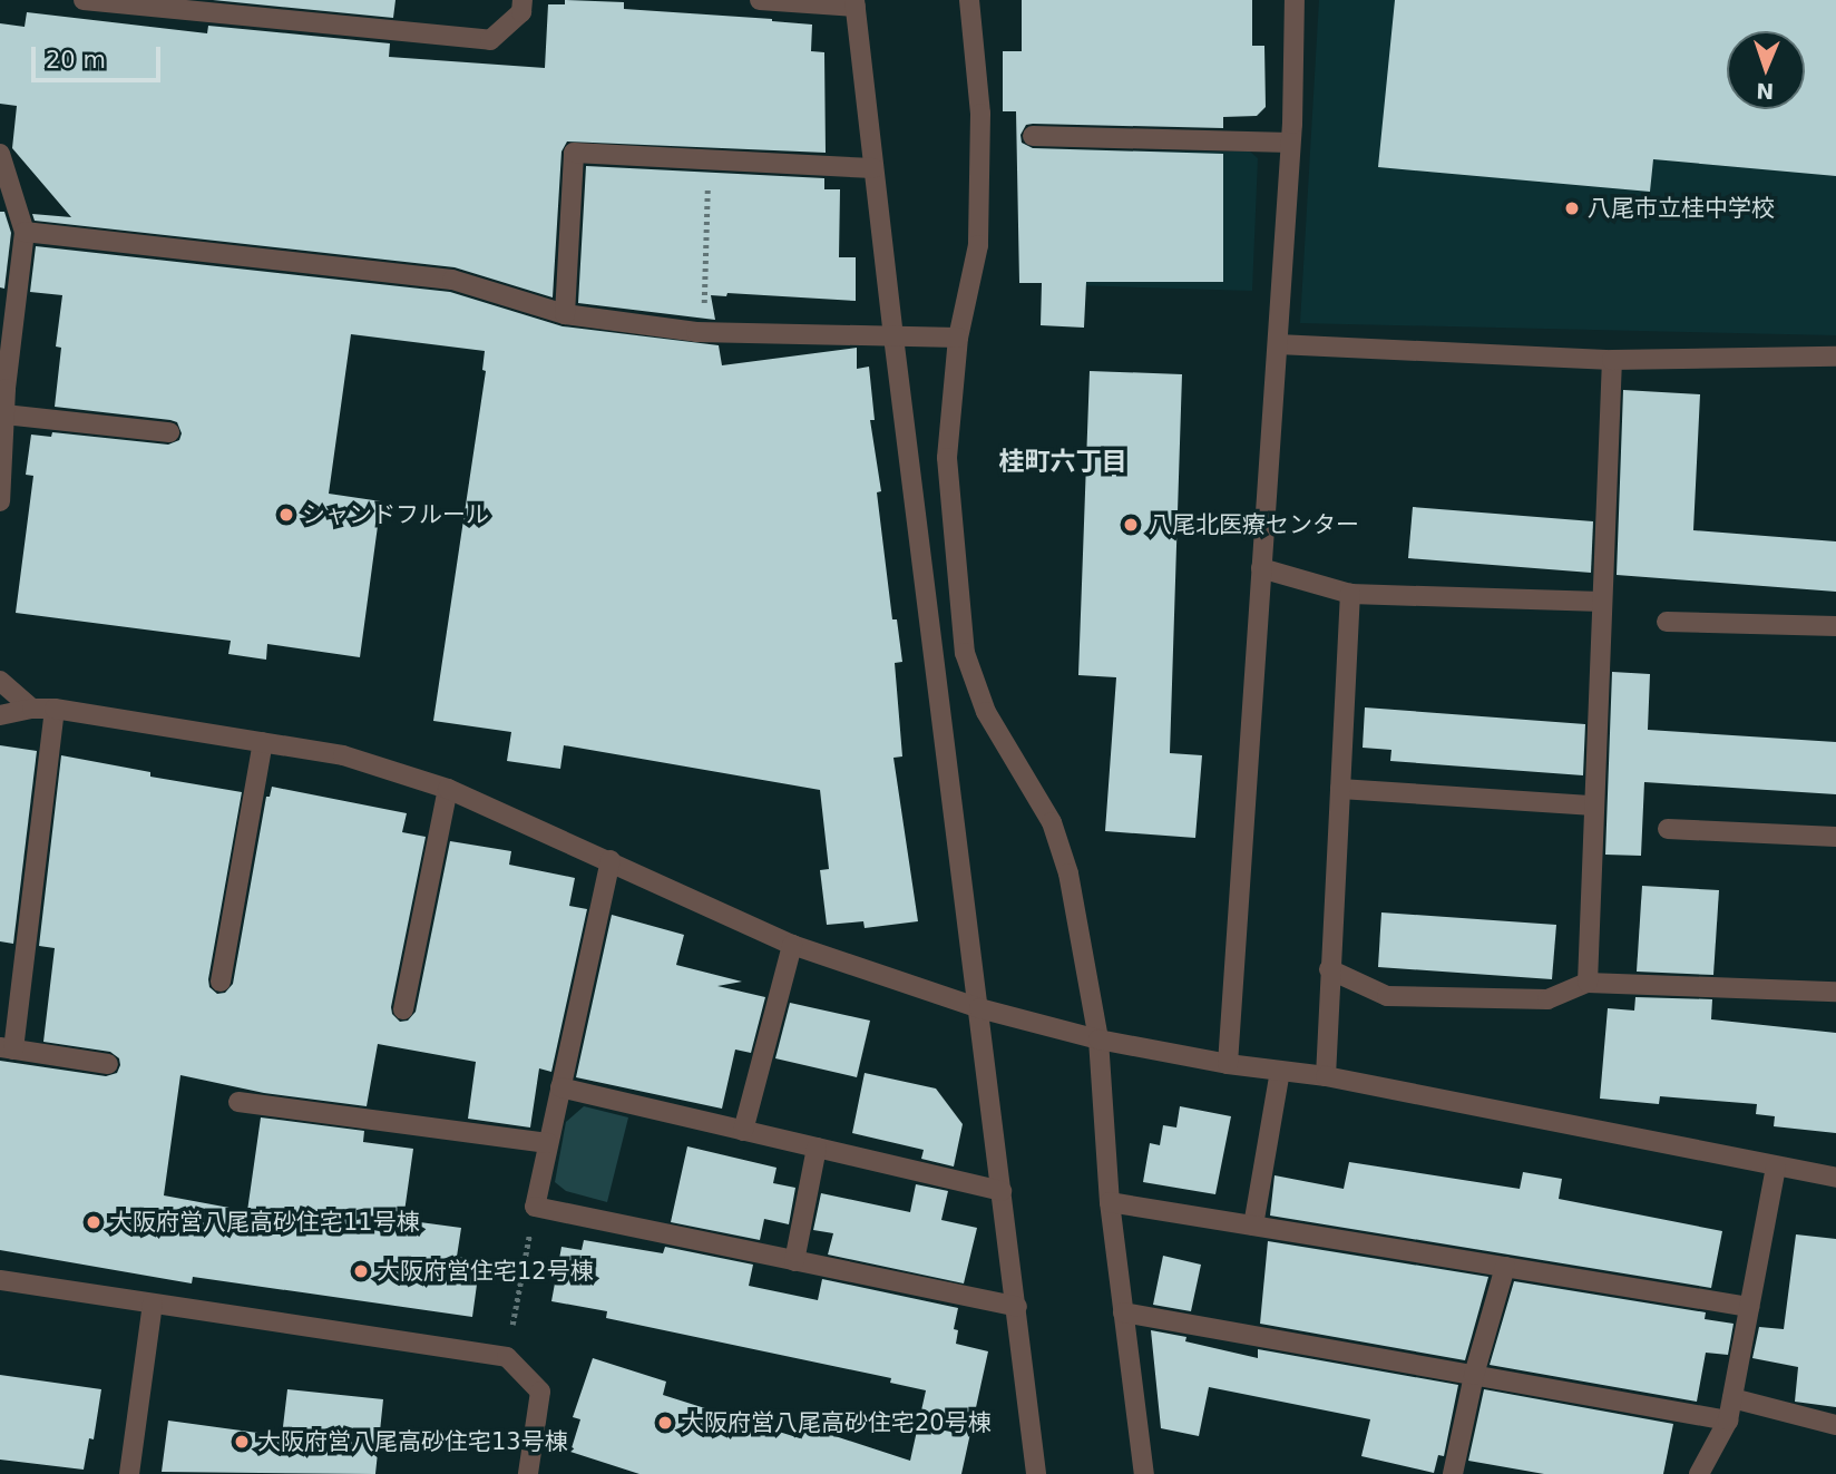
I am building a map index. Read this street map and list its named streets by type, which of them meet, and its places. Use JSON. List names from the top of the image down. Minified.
{"districts":["桂町六丁目"],"places":["八尾市立桂中学校","シャンドフルール","八尾北医療センター","大阪府営八尾高砂住宅11号棟","大阪府営住宅12号棟","大阪府営八尾高砂住宅20号棟","大阪府営八尾高砂住宅13号棟"],"scale_bar":"20 m","north":"bottom"}
